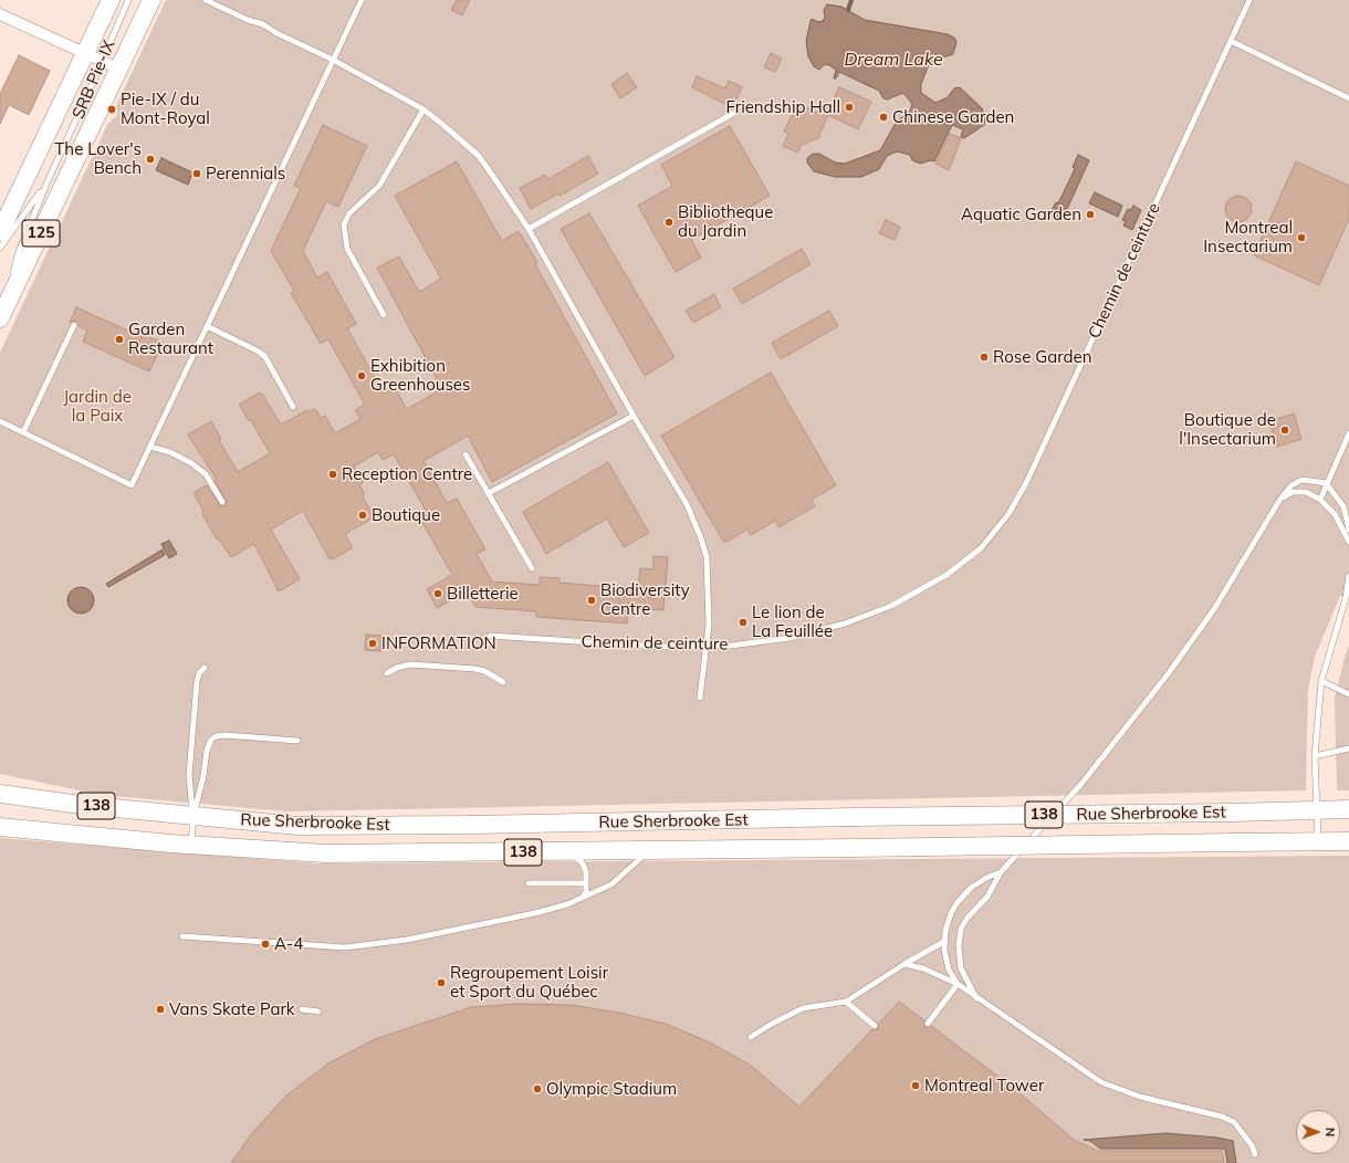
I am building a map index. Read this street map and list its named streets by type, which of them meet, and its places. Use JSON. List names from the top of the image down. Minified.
{"streets":{"main road":["125","138","Rue Sherbrooke Est"],"lane":["SRB Pie-IX","Chemin de ceinture"]},"crossings":[["SRB Pie-IX","125"]],"water":["Dream Lake"],"parks":["Jardin de la Paix"],"places":["Friendship Hall","Pie-IX / du Mont-Royal","Chinese Garden","The Lover's Bench","Perennials","Aquatic Garden","Bibliotheque du Jardin","Montreal Insectarium","Garden Restaurant","Rose Garden","Exhibition Greenhouses","Boutique de l'Insectarium","Reception Centre","Boutique","Billetterie","Biodiversity Centre","Le lion de La Feuillée","INFORMATION","A-4","Regroupement Loisir et Sport du Québec","Vans Skate Park","Montreal Tower","Olympic Stadium"],"north":"right"}
